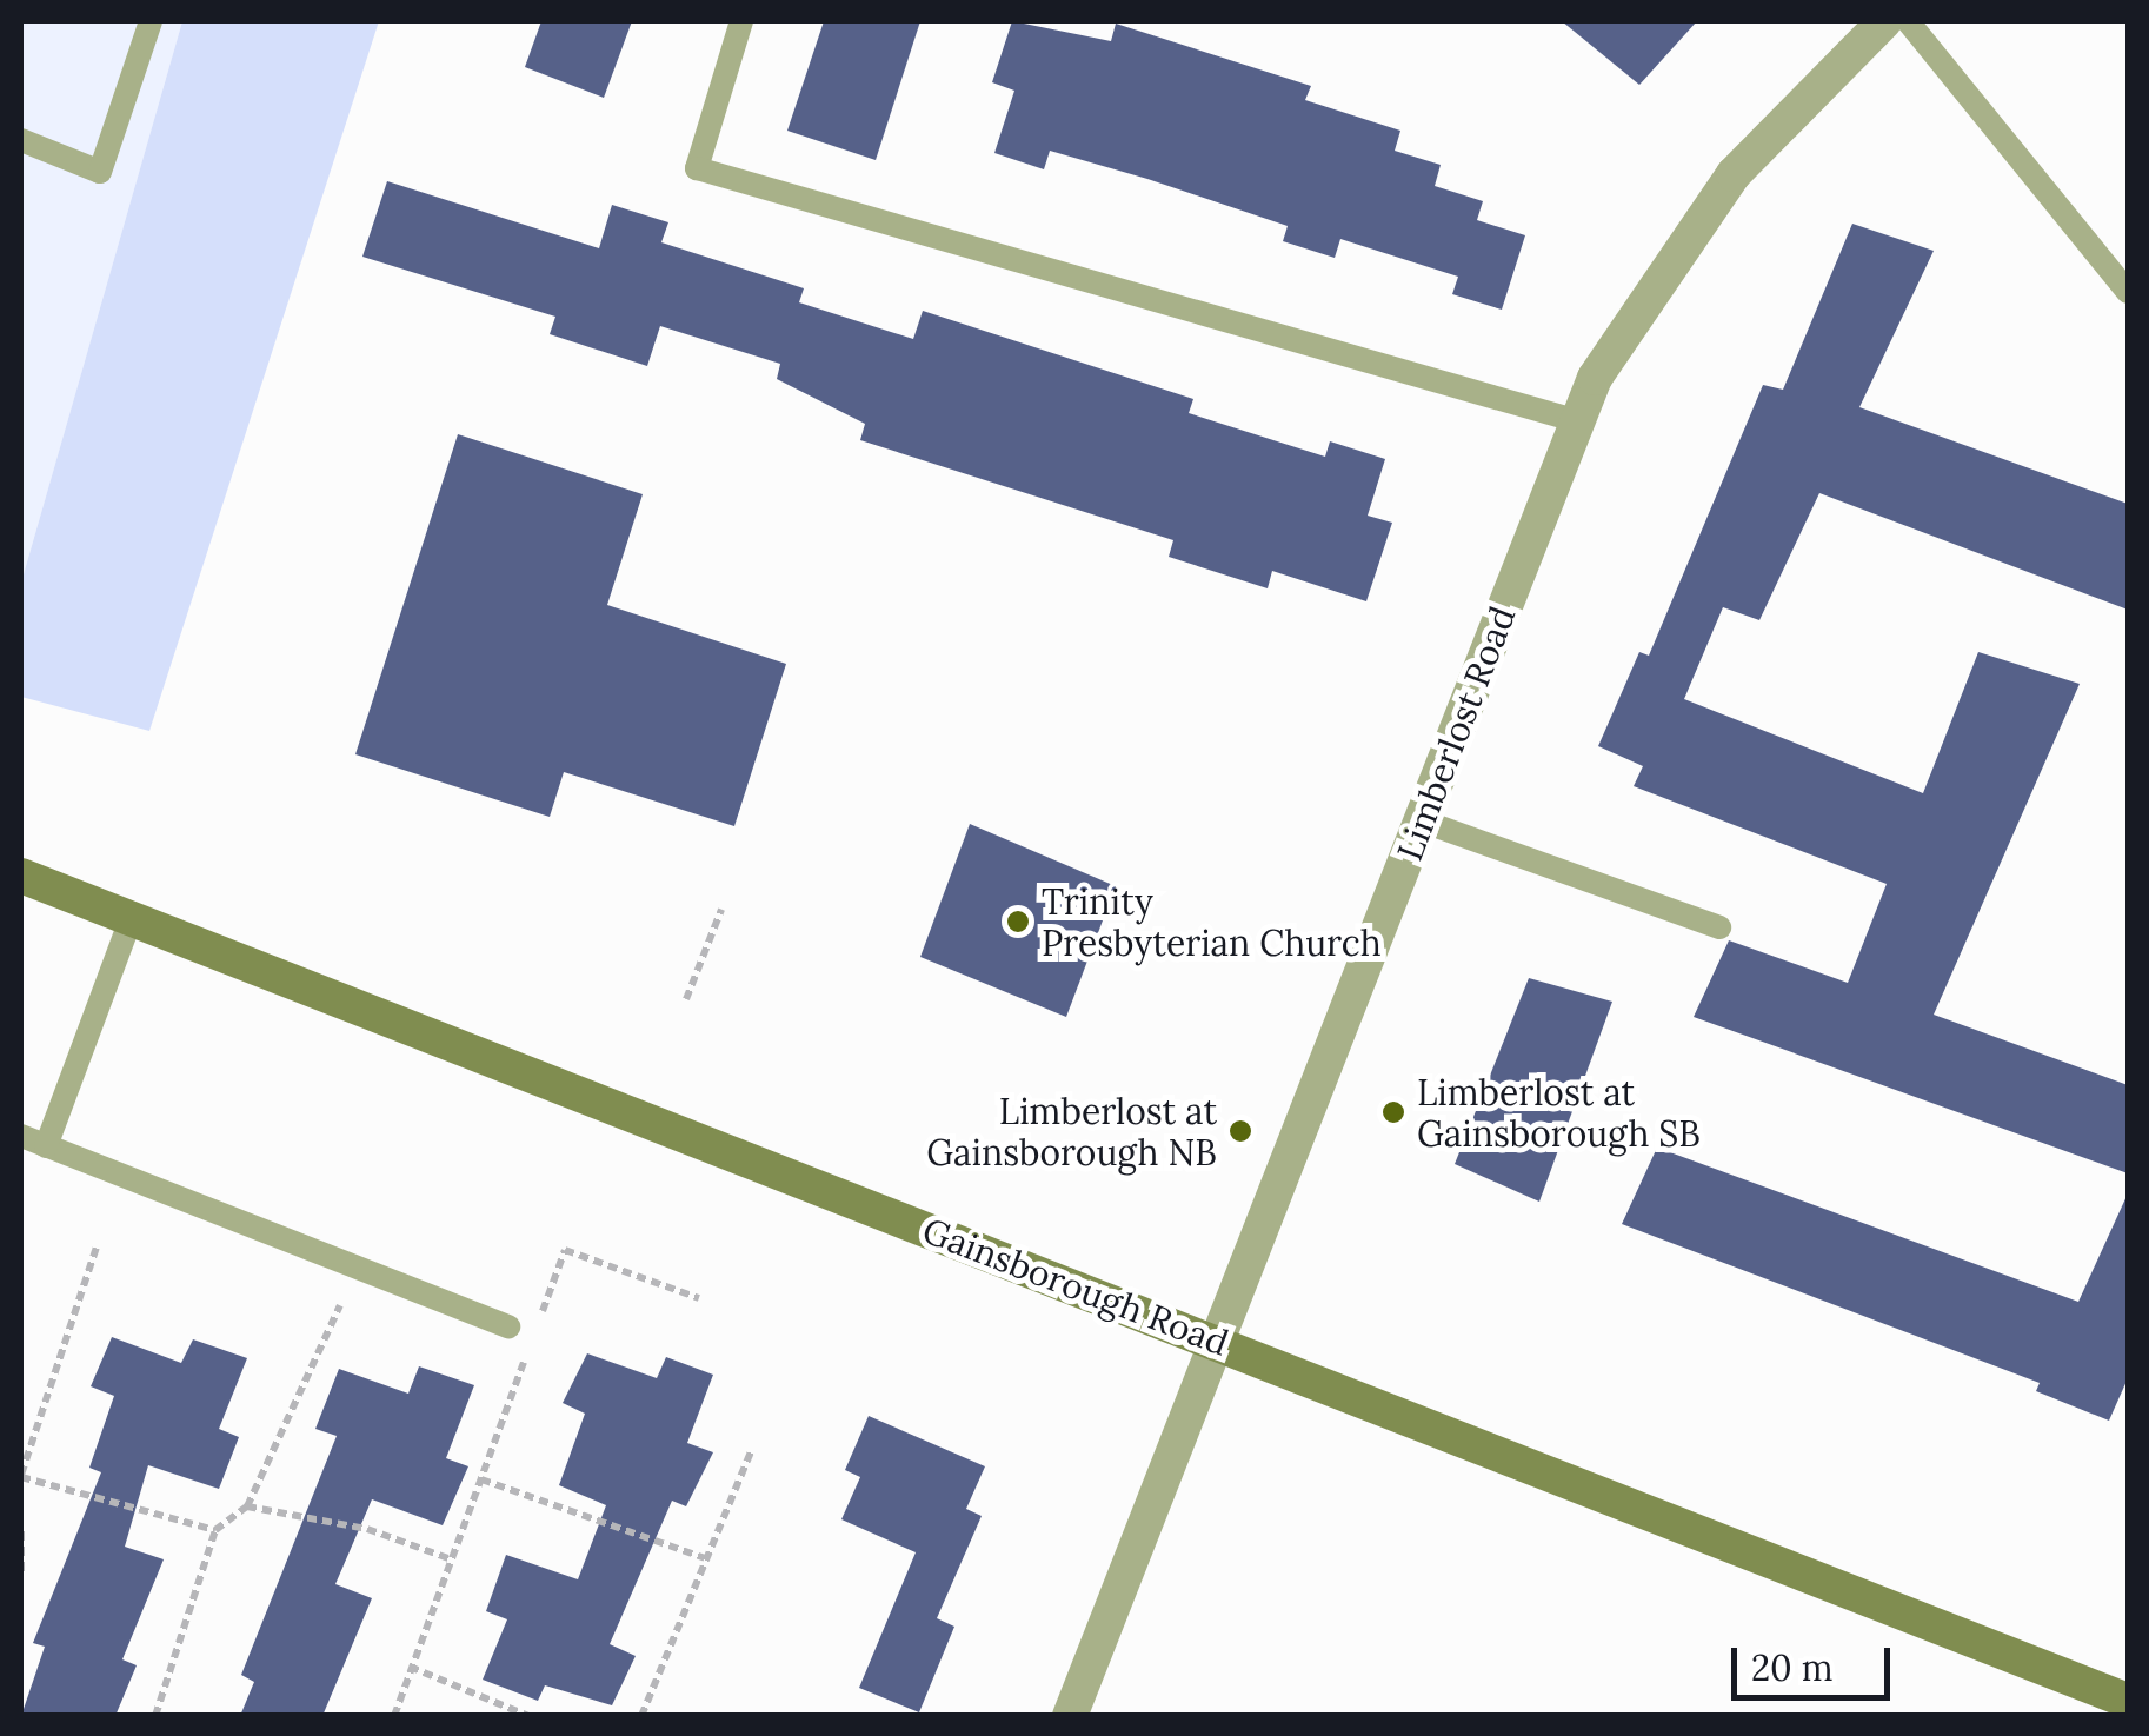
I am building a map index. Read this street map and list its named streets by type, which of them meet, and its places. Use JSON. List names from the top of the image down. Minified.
{"streets":{"main road":["Gainsborough Road"],"street":["Limberlost Road"]},"crossings":[["Limberlost Road","Gainsborough Road"]],"places":["Trinity Presbyterian Church","Limberlost at Gainsborough SB","Limberlost at Gainsborough NB"],"scale_bar":"20 m"}
